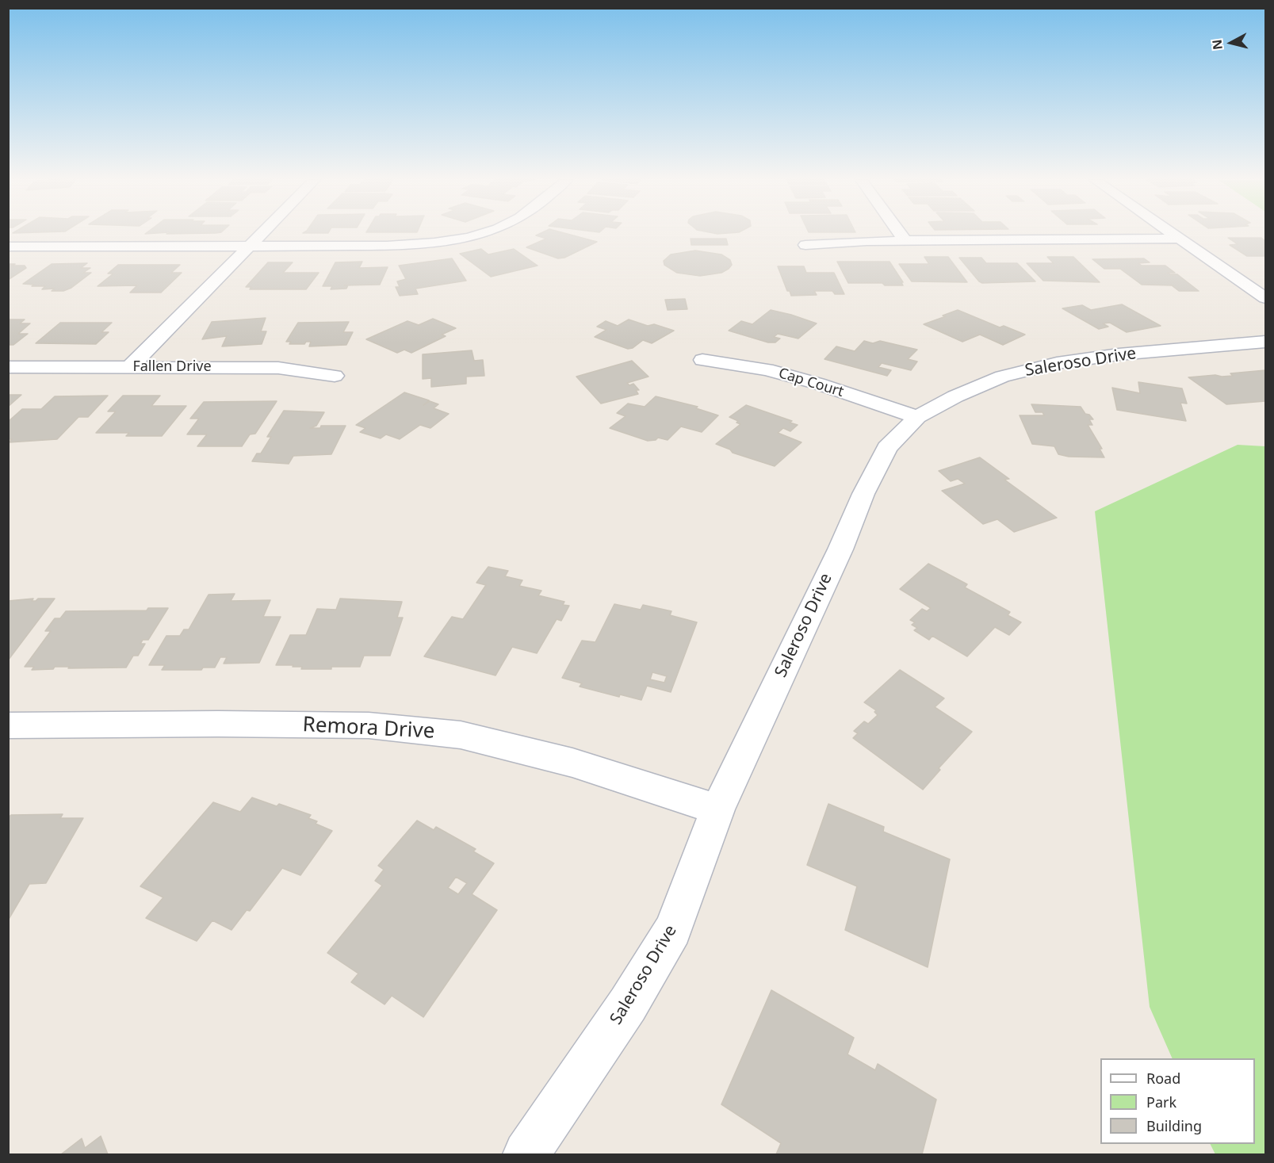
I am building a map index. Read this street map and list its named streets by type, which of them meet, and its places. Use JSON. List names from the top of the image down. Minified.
{"streets":{"street":["Saleroso Drive","Fallen Drive","Cap Court","Remora Drive"]},"crossings":[["Saleroso Drive","Cap Court"],["Saleroso Drive","Remora Drive"]],"legend":["Road","Park","Building"],"north":"left"}
